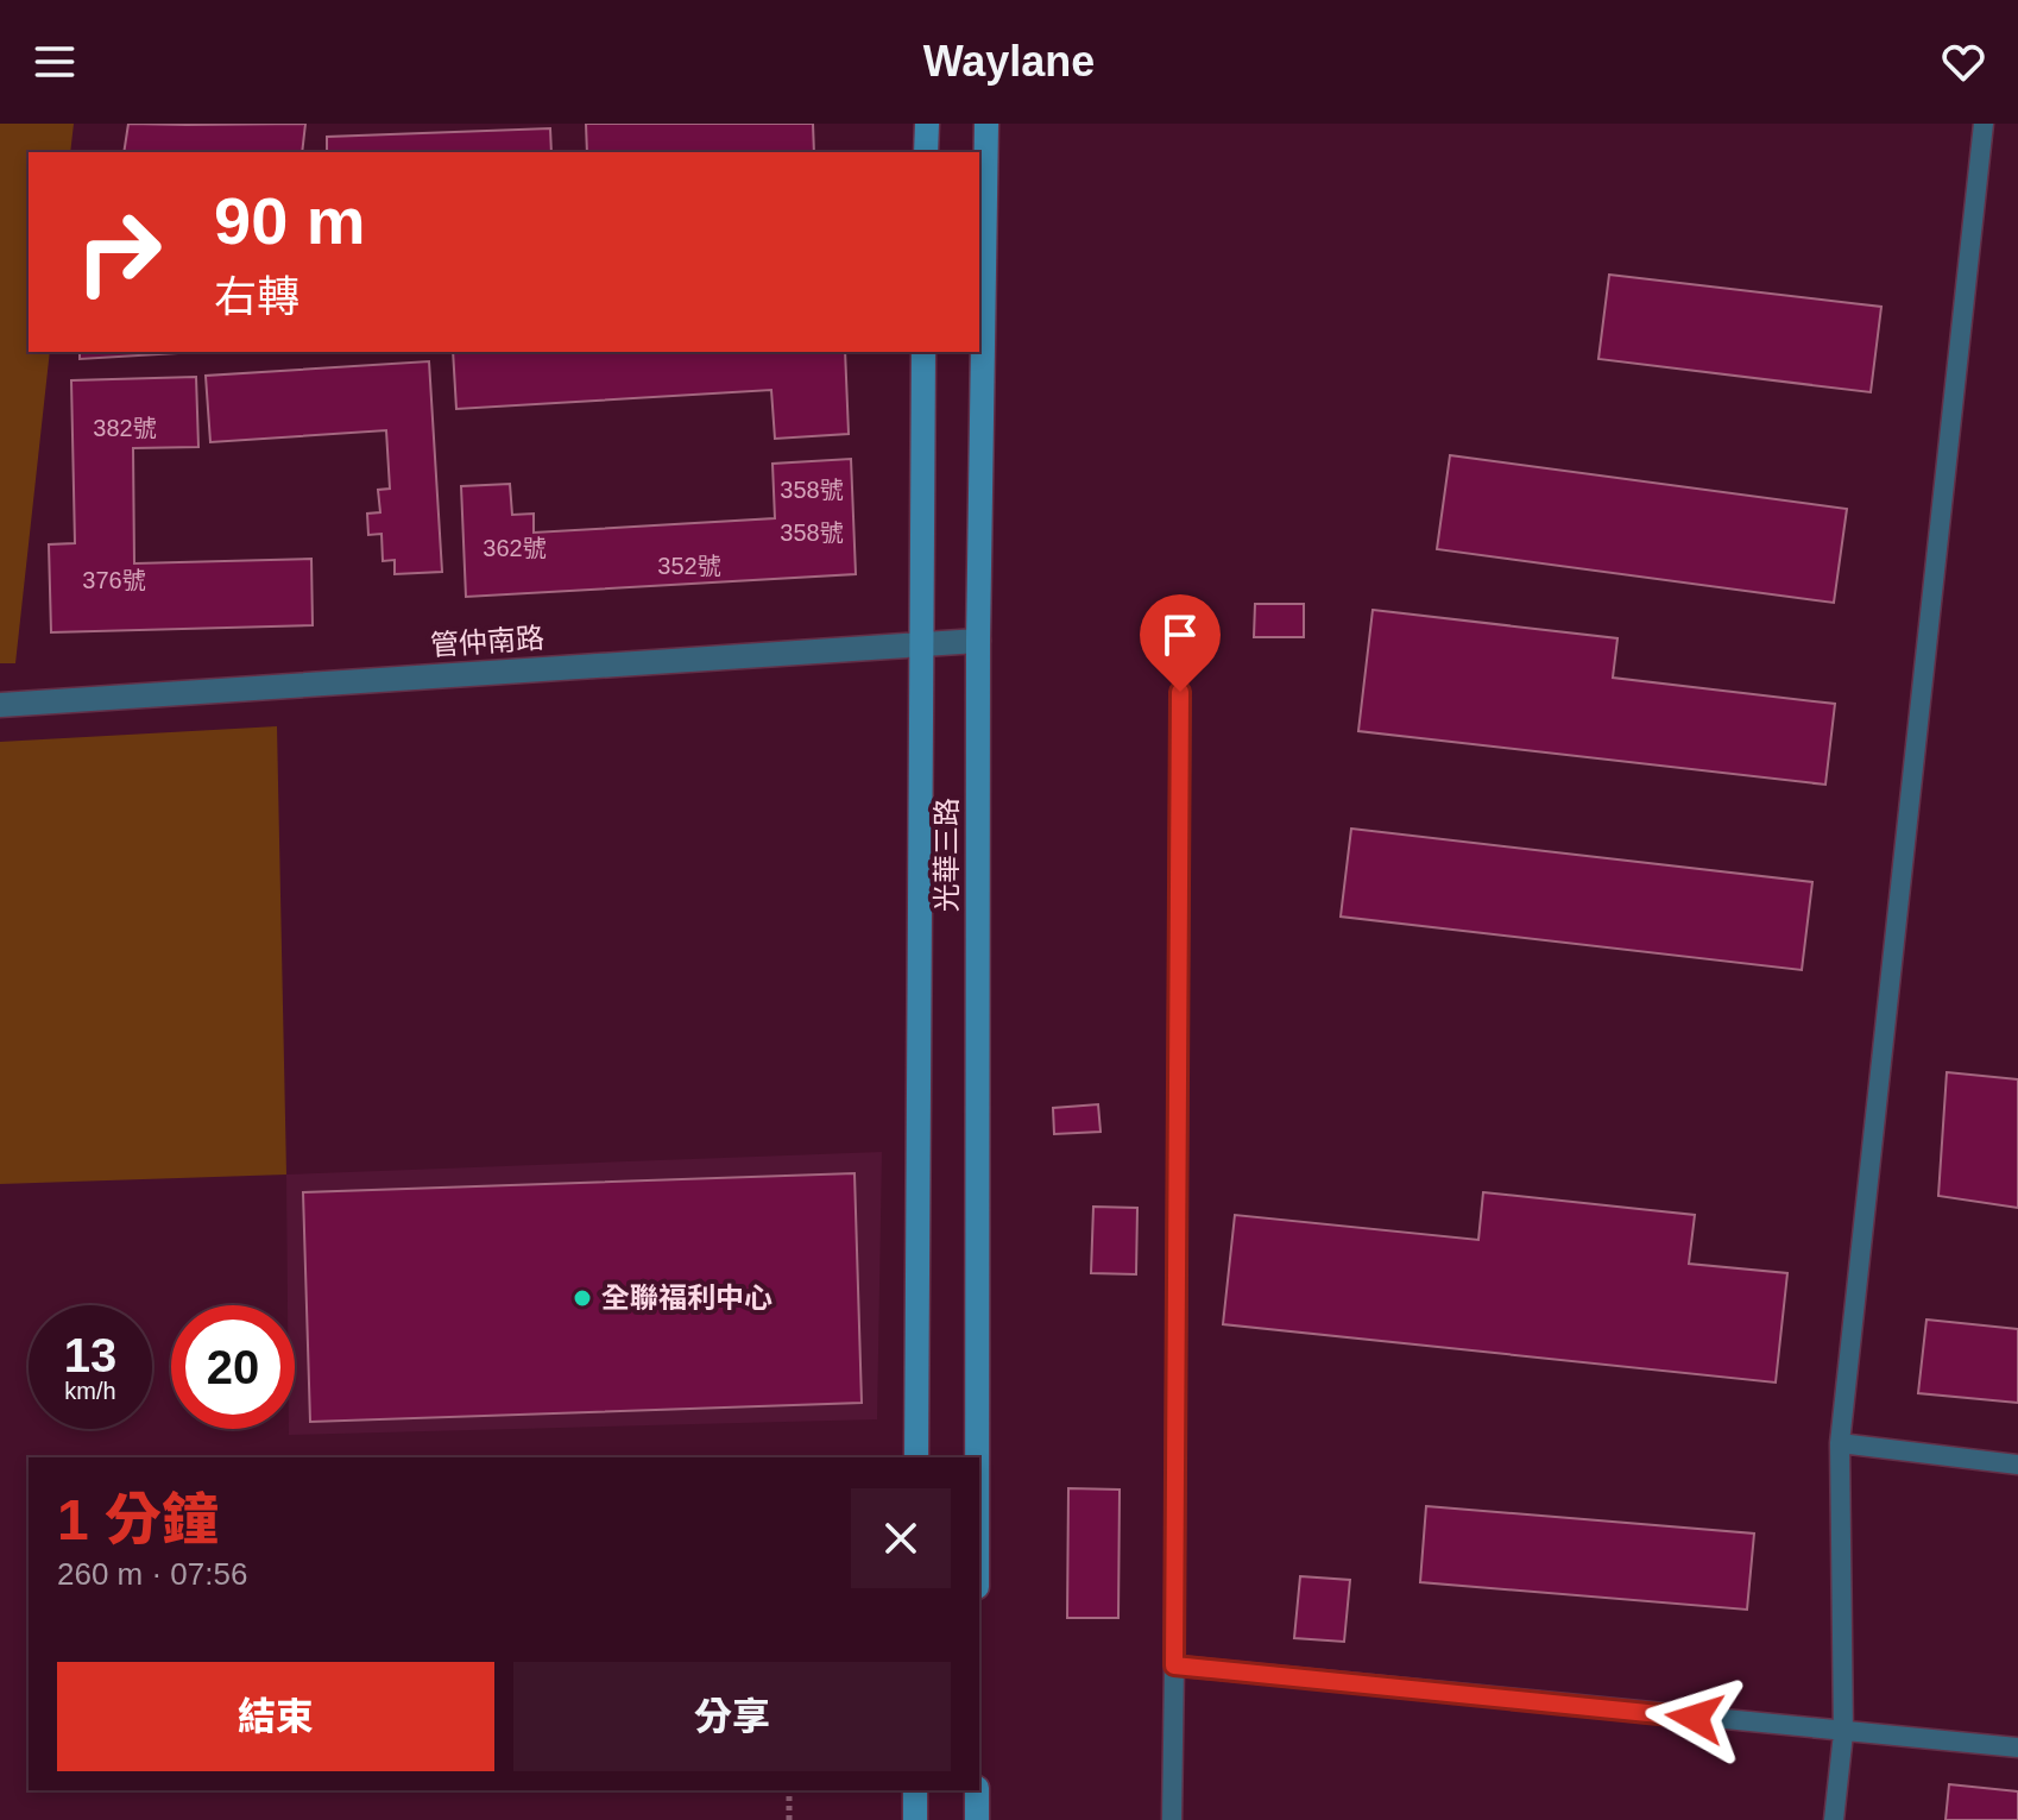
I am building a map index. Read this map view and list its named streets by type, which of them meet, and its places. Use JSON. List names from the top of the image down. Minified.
{"streets":{"street":["管仲南路","光華三路"]},"crossings":[["管仲南路","光華三路"]],"places":["全聯福利中心"],"house_numbers":["382號","358號","358號","362號","352號","376號"],"page":{"header":"Waylane","turn":["90 m","右轉"],"speed":"13 km/h","limit":"20","heading":["1 分鐘","260 m · 07:56"],"buttons":["結束","分享"]}}
